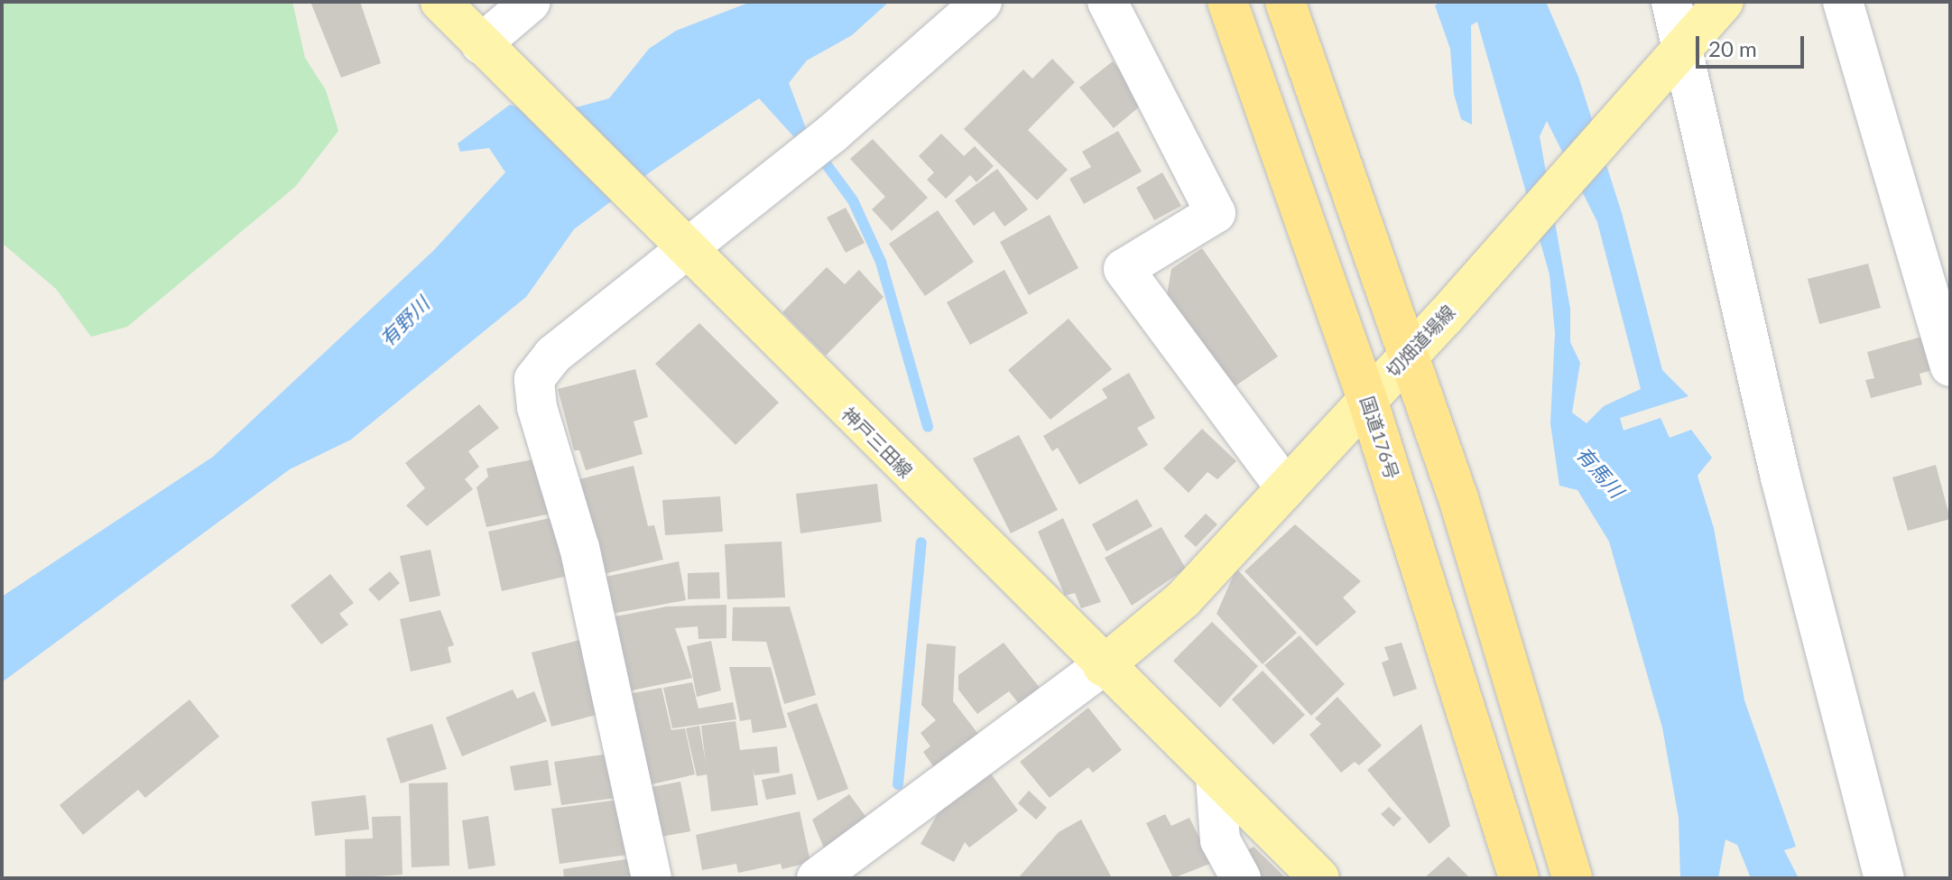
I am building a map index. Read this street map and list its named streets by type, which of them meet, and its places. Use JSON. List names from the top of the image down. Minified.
{"streets":{"highway":["国道176号"],"main road":["切畑道場線","神戸三田線"]},"crossings":[["切畑道場線","国道176号"],["切畑道場線","神戸三田線"]],"water":["有野川","有馬川"],"scale_bar":"20 m"}
